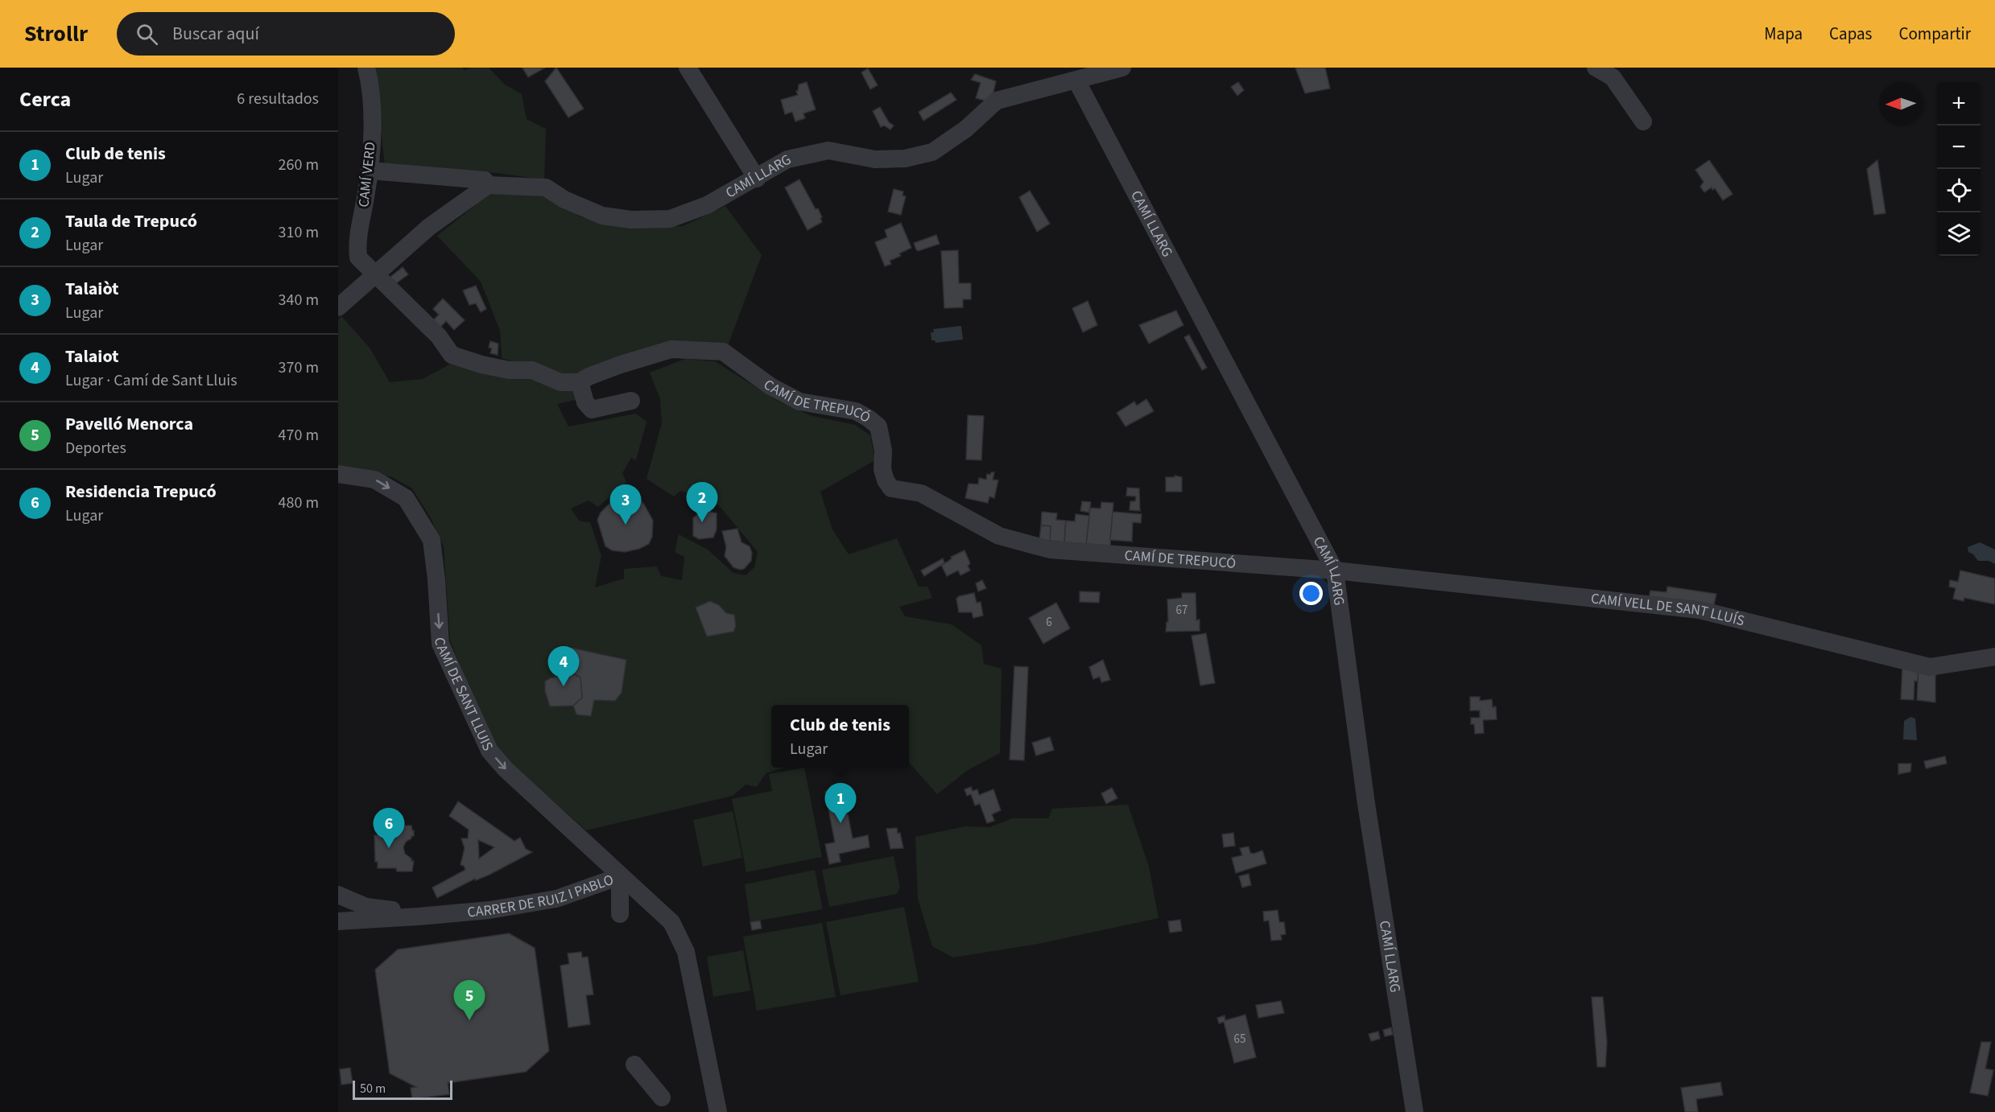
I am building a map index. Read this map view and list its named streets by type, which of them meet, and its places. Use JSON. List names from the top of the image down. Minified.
{"streets":{"street":["CAMÍ VERD","CAMÍ LLARG","CAMÍ DE TREPUCÓ","CAMÍ VELL DE SANT LLUÍS","CAMÍ DE SANT LLUIS","CARRER DE RUIZ I PABLO"]},"crossings":[["CAMÍ VERD","CAMÍ LLARG"],["CAMÍ LLARG","CAMÍ DE TREPUCÓ"],["CAMÍ LLARG","CAMÍ VELL DE SANT LLUÍS"],["CAMÍ DE TREPUCÓ","CAMÍ VELL DE SANT LLUÍS"],["CAMÍ DE SANT LLUIS","CARRER DE RUIZ I PABLO"]],"one_way":["CAMÍ DE SANT LLUIS"],"house_numbers":["67","6","65"],"scale_bar":"50 m","north":"left","page":{"header":"Strollr","search":"Buscar aquí","nav":["Mapa","Capas","Compartir"],"heading":["Cerca","6 resultados"],"map_buttons":["+","−"],"list":[{"mark":"1","name":"Club de tenis","note":"Lugar","value":"260 m"},{"mark":"2","name":"Taula de Trepucó","note":"Lugar","value":"310 m"},{"mark":"3","name":"Talaiòt","note":"Lugar","value":"340 m"},{"mark":"4","name":"Talaiot","note":"Lugar · Camí de Sant Lluis","value":"370 m"},{"mark":"5","name":"Pavelló Menorca","note":"Deportes","value":"470 m"},{"mark":"6","name":"Residencia Trepucó","note":"Lugar","value":"480 m"}],"pins":["2","3","4","1","6","5"],"popup":["Club de tenis","Lugar"],"scale":"50 m"}}
